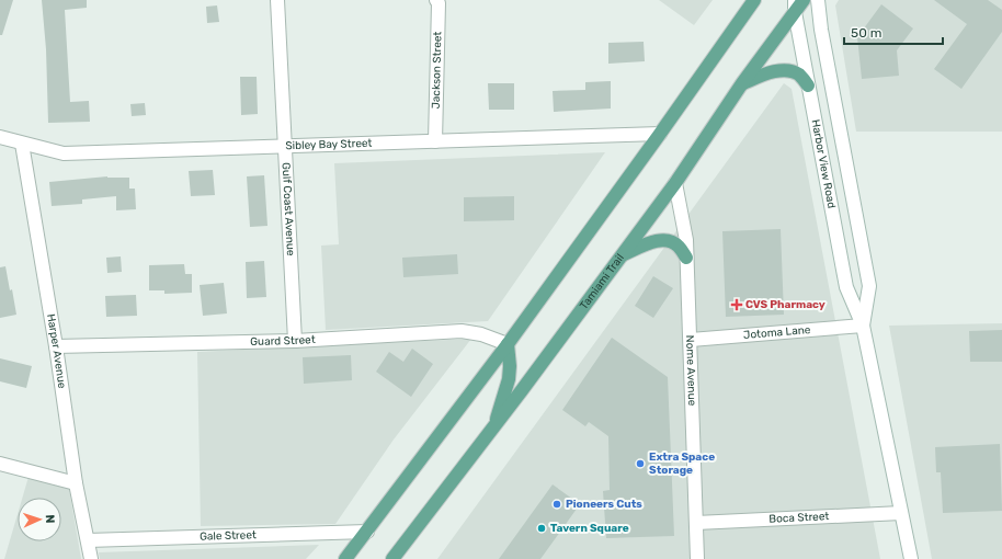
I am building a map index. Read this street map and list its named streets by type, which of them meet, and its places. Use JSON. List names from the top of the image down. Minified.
{"streets":{"main road":["Tamiami Trail"],"street":["Jackson Street","Sibley Bay Street","Harbor View Road","Gulf Coast Avenue","Jotoma Lane","Guard Street","Harper Avenue","Nome Avenue","Boca Street","Gale Street"]},"crossings":[["Jackson Street","Sibley Bay Street"],["Sibley Bay Street","Gulf Coast Avenue"],["Sibley Bay Street","Harper Avenue"],["Harbor View Road","Tamiami Trail"],["Harbor View Road","Jotoma Lane"],["Harbor View Road","Boca Street"],["Gulf Coast Avenue","Guard Street"],["Tamiami Trail","Nome Avenue"],["Jotoma Lane","Nome Avenue"],["Guard Street","Harper Avenue"],["Harper Avenue","Gale Street"],["Nome Avenue","Boca Street"]],"places":{"health":["CVS Pharmacy"],"other":["Extra Space Storage","Pioneers Cuts","Tavern Square"]},"scale_bar":"50 m","north":"right"}
